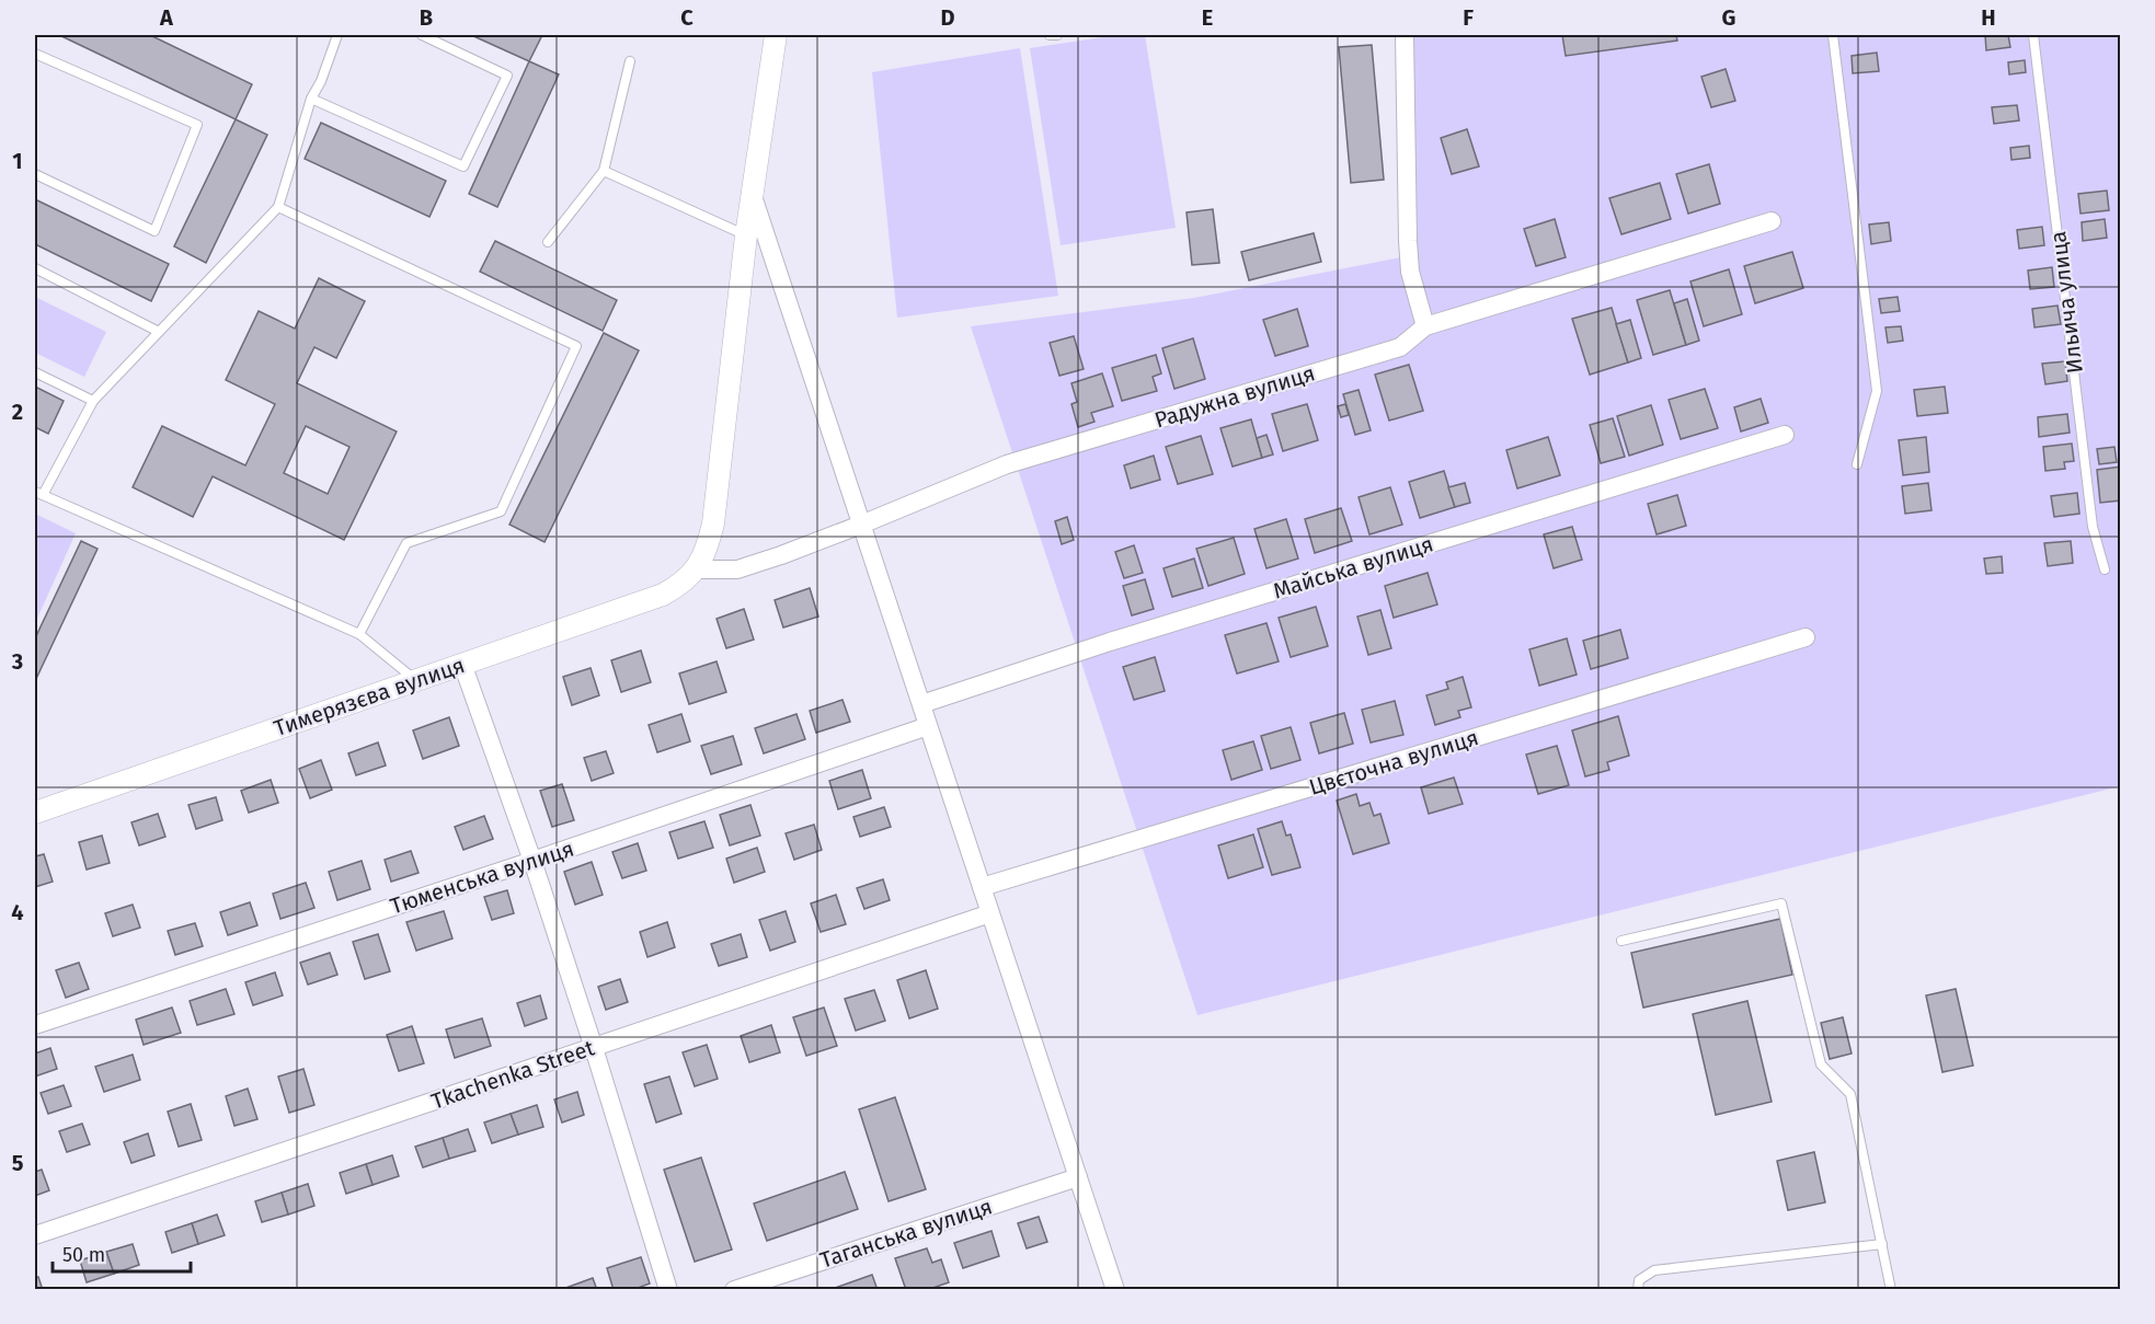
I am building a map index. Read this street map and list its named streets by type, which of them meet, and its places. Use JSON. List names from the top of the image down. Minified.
{"streets":{"street":["Радужна вулиця","Майська вулиця","Тимерязєва вулиця","Цвєточна вулиця","Тюменська вулиця","Tkachenka Street","Таганська вулиця"],"lane":["Ильича улица"]},"crossings":[["Радужна вулиця","Тимерязєва вулиця"]],"scale_bar":"50 m","grid":{"columns":["A","B","C","D","E","F","G","H"],"rows":["1","2","3","4","5"]}}
